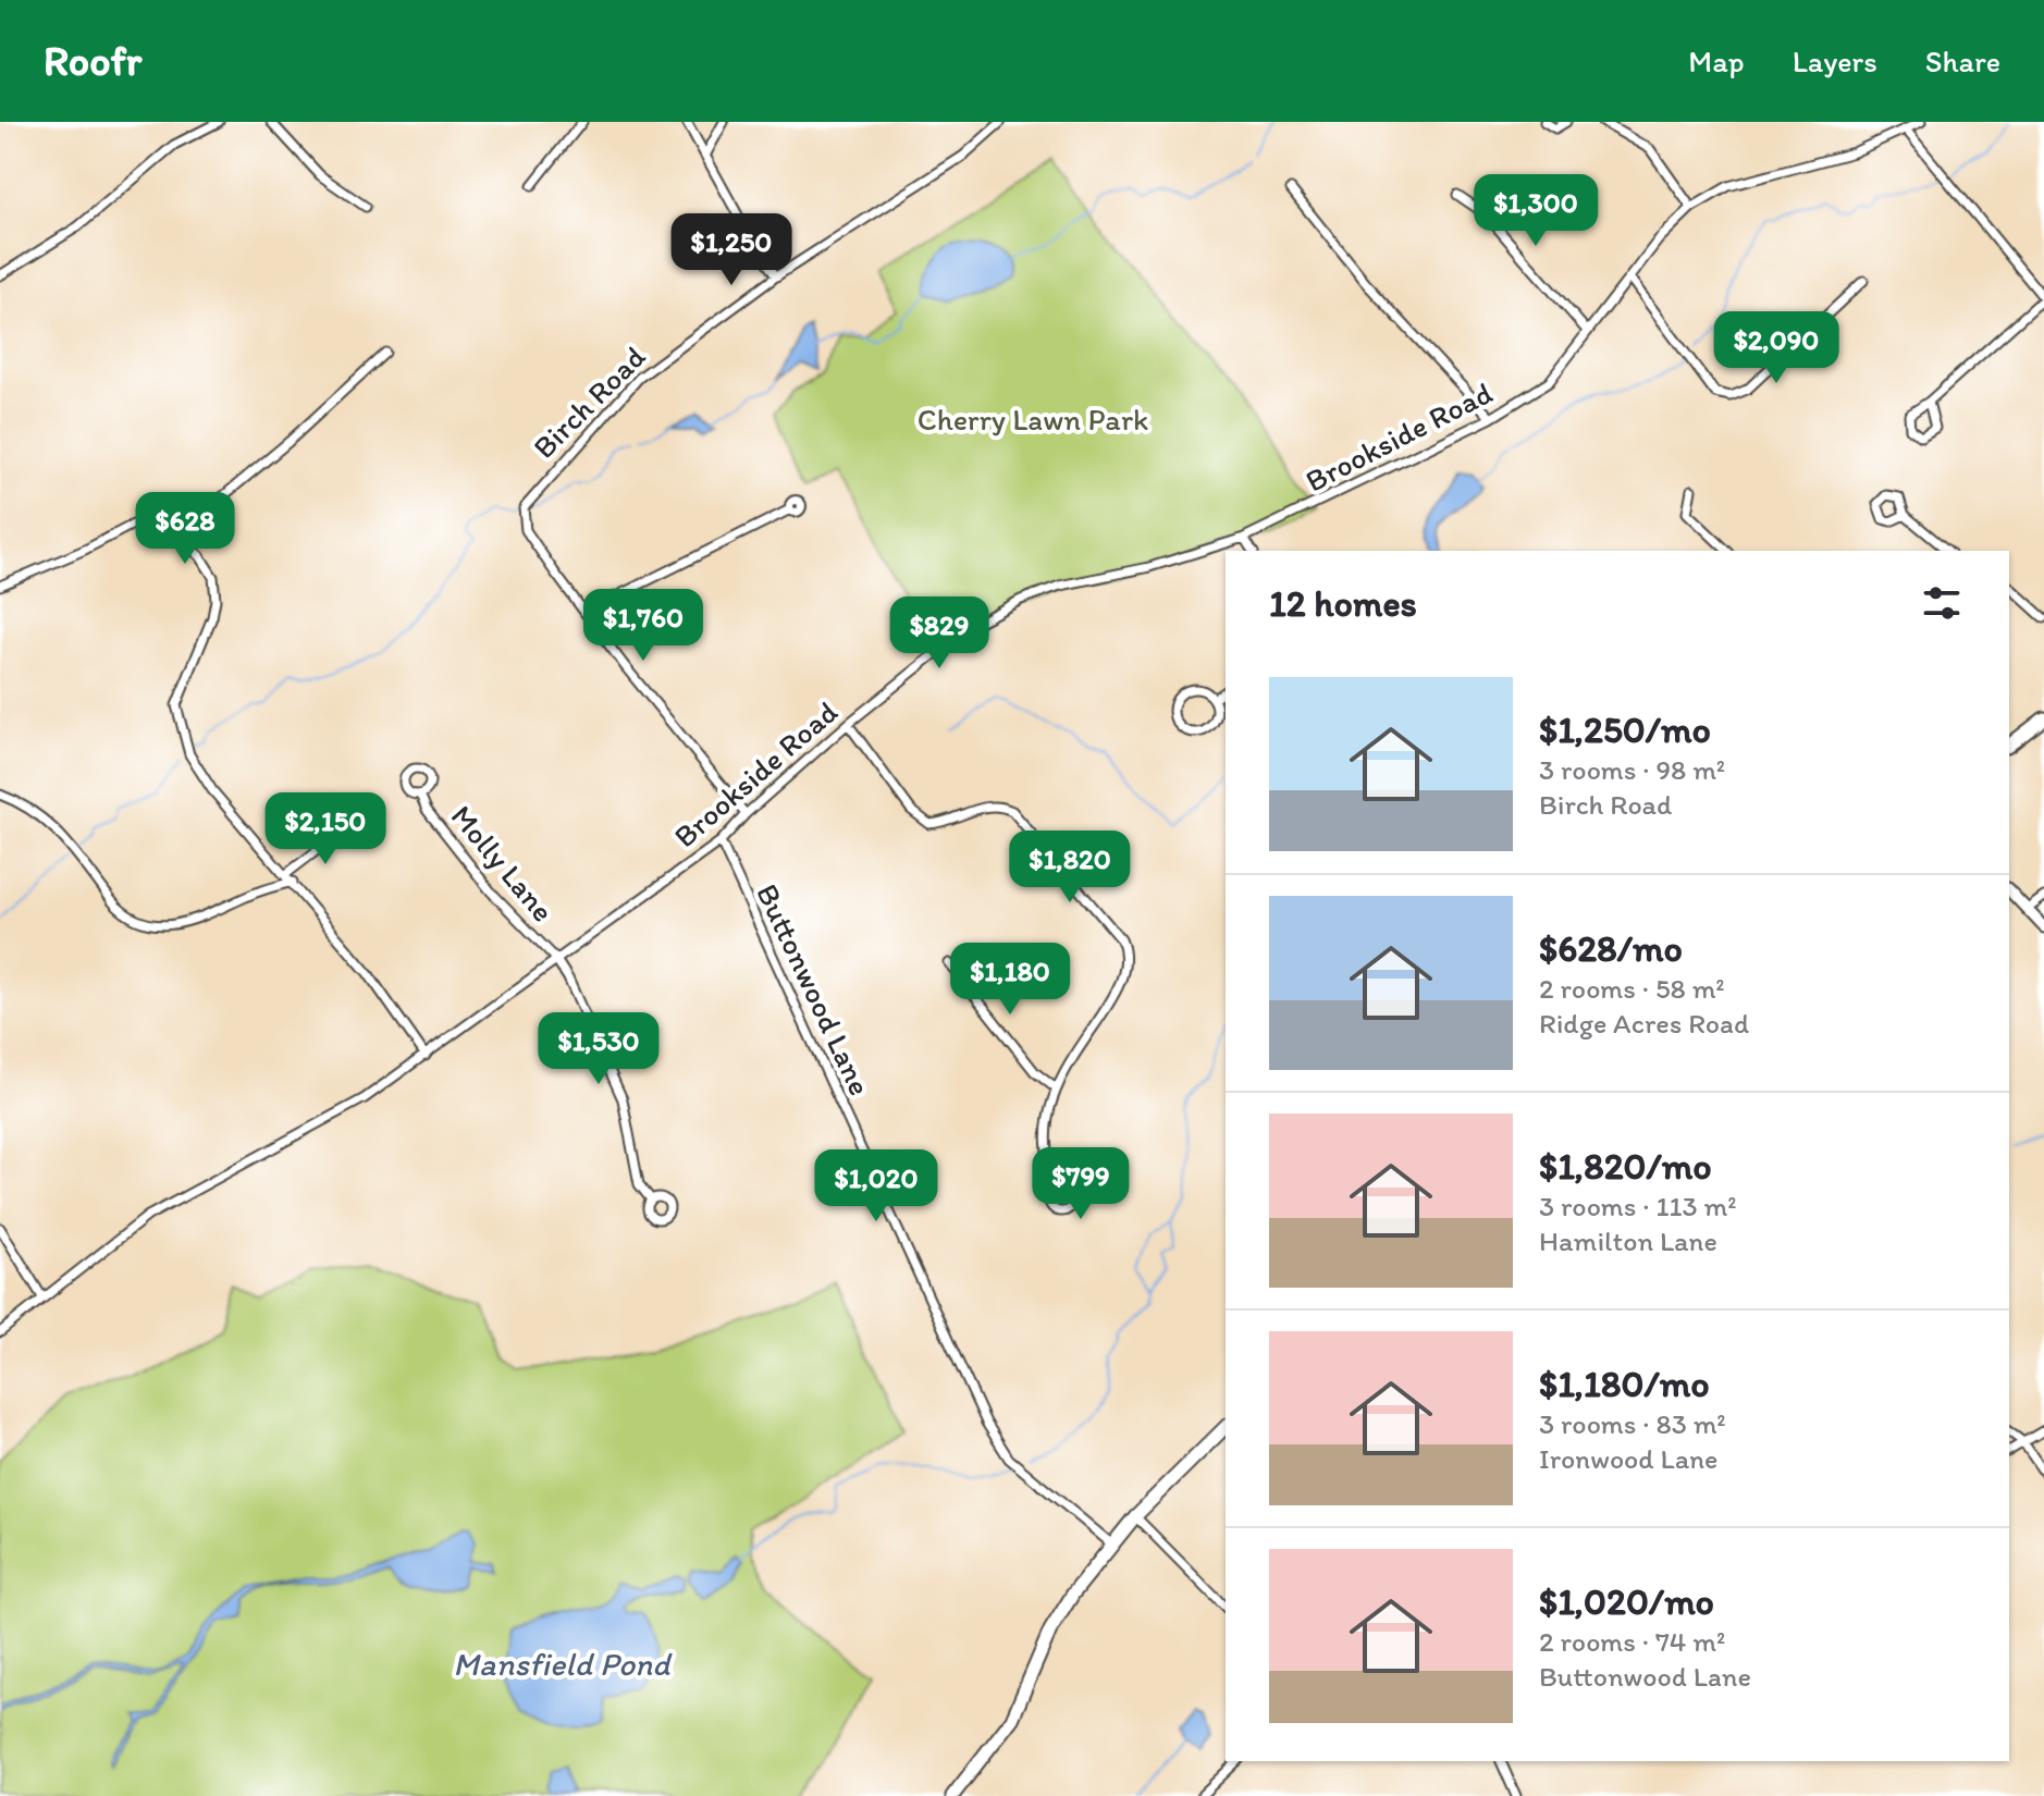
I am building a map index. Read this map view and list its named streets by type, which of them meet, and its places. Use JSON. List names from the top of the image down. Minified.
{"streets":{"street":["Birch Road","Brookside Road","Molly Lane","Buttonwood Lane"]},"crossings":[["Brookside Road","Molly Lane"],["Brookside Road","Buttonwood Lane"]],"water":["Mansfield Pond"],"parks":["Cherry Lawn Park"],"page":{"header":"Roofr","nav":["Map","Layers","Share"],"price":["$1,300","$1,250","$2,090","$628","$1,760","$829","$2,150","$1,820","$1,180","$1,530","$799","$1,020"],"heading":"12 homes","list":[{"name":"$1,250/mo","note":"3 rooms · 98 m² · Birch Road"},{"name":"$628/mo","note":"2 rooms · 58 m² · Ridge Acres Road"},{"name":"$1,820/mo","note":"3 rooms · 113 m² · Hamilton Lane"},{"name":"$1,180/mo","note":"3 rooms · 83 m² · Ironwood Lane"},{"name":"$1,020/mo","note":"2 rooms · 74 m² · Buttonwood Lane"}]}}
